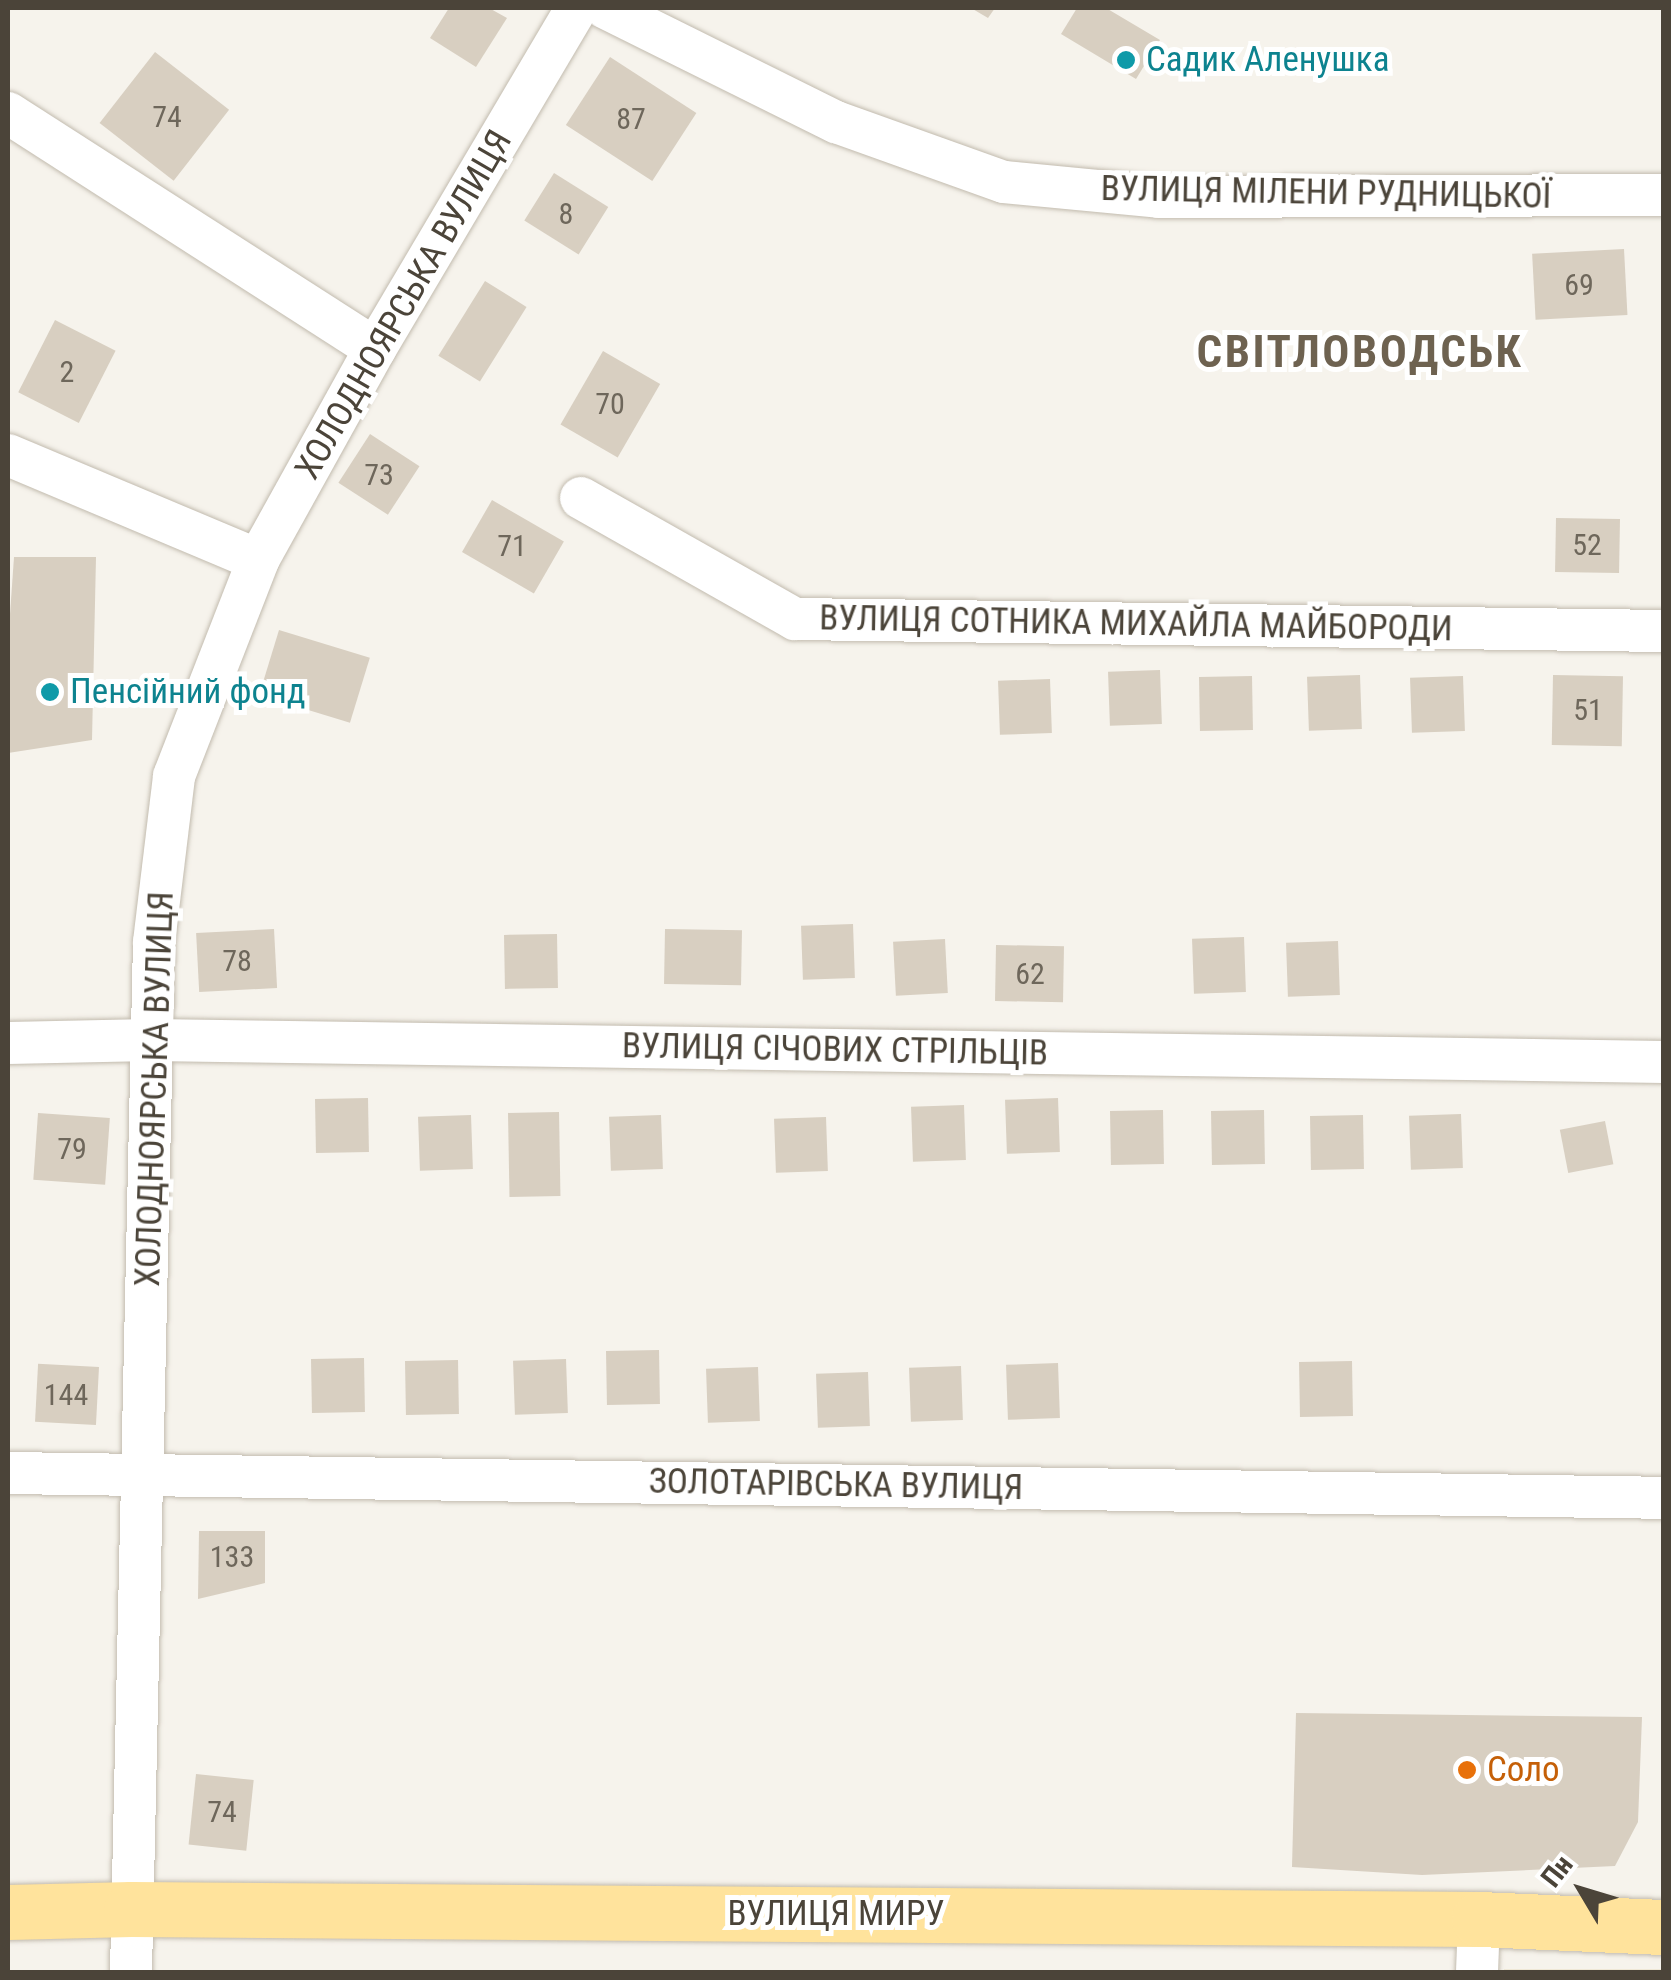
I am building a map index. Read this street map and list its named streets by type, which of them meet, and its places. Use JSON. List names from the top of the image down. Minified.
{"streets":{"main road":["ВУЛИЦЯ МИРУ"],"street":["ВУЛИЦЯ МІЛЕНИ РУДНИЦЬКОЇ","ХОЛОДНОЯРСЬКА ВУЛИЦЯ","ВУЛИЦЯ СОТНИКА МИХАЙЛА МАЙБОРОДИ","ВУЛИЦЯ СІЧОВИХ СТРІЛЬЦІВ","ЗОЛОТАРІВСЬКА ВУЛИЦЯ"]},"crossings":[["ХОЛОДНОЯРСЬКА ВУЛИЦЯ","ВУЛИЦЯ СІЧОВИХ СТРІЛЬЦІВ"],["ХОЛОДНОЯРСЬКА ВУЛИЦЯ","ЗОЛОТАРІВСЬКА ВУЛИЦЯ"],["ХОЛОДНОЯРСЬКА ВУЛИЦЯ","ВУЛИЦЯ МИРУ"]],"districts":["СВІТЛОВОДСЬК"],"places":["Садик Аленушка","Пенсійний фонд","Соло"],"house_numbers":["74","87","8","69","2","70","73","52","71","51","78","62","79","144","133","74"],"north":"top left"}
